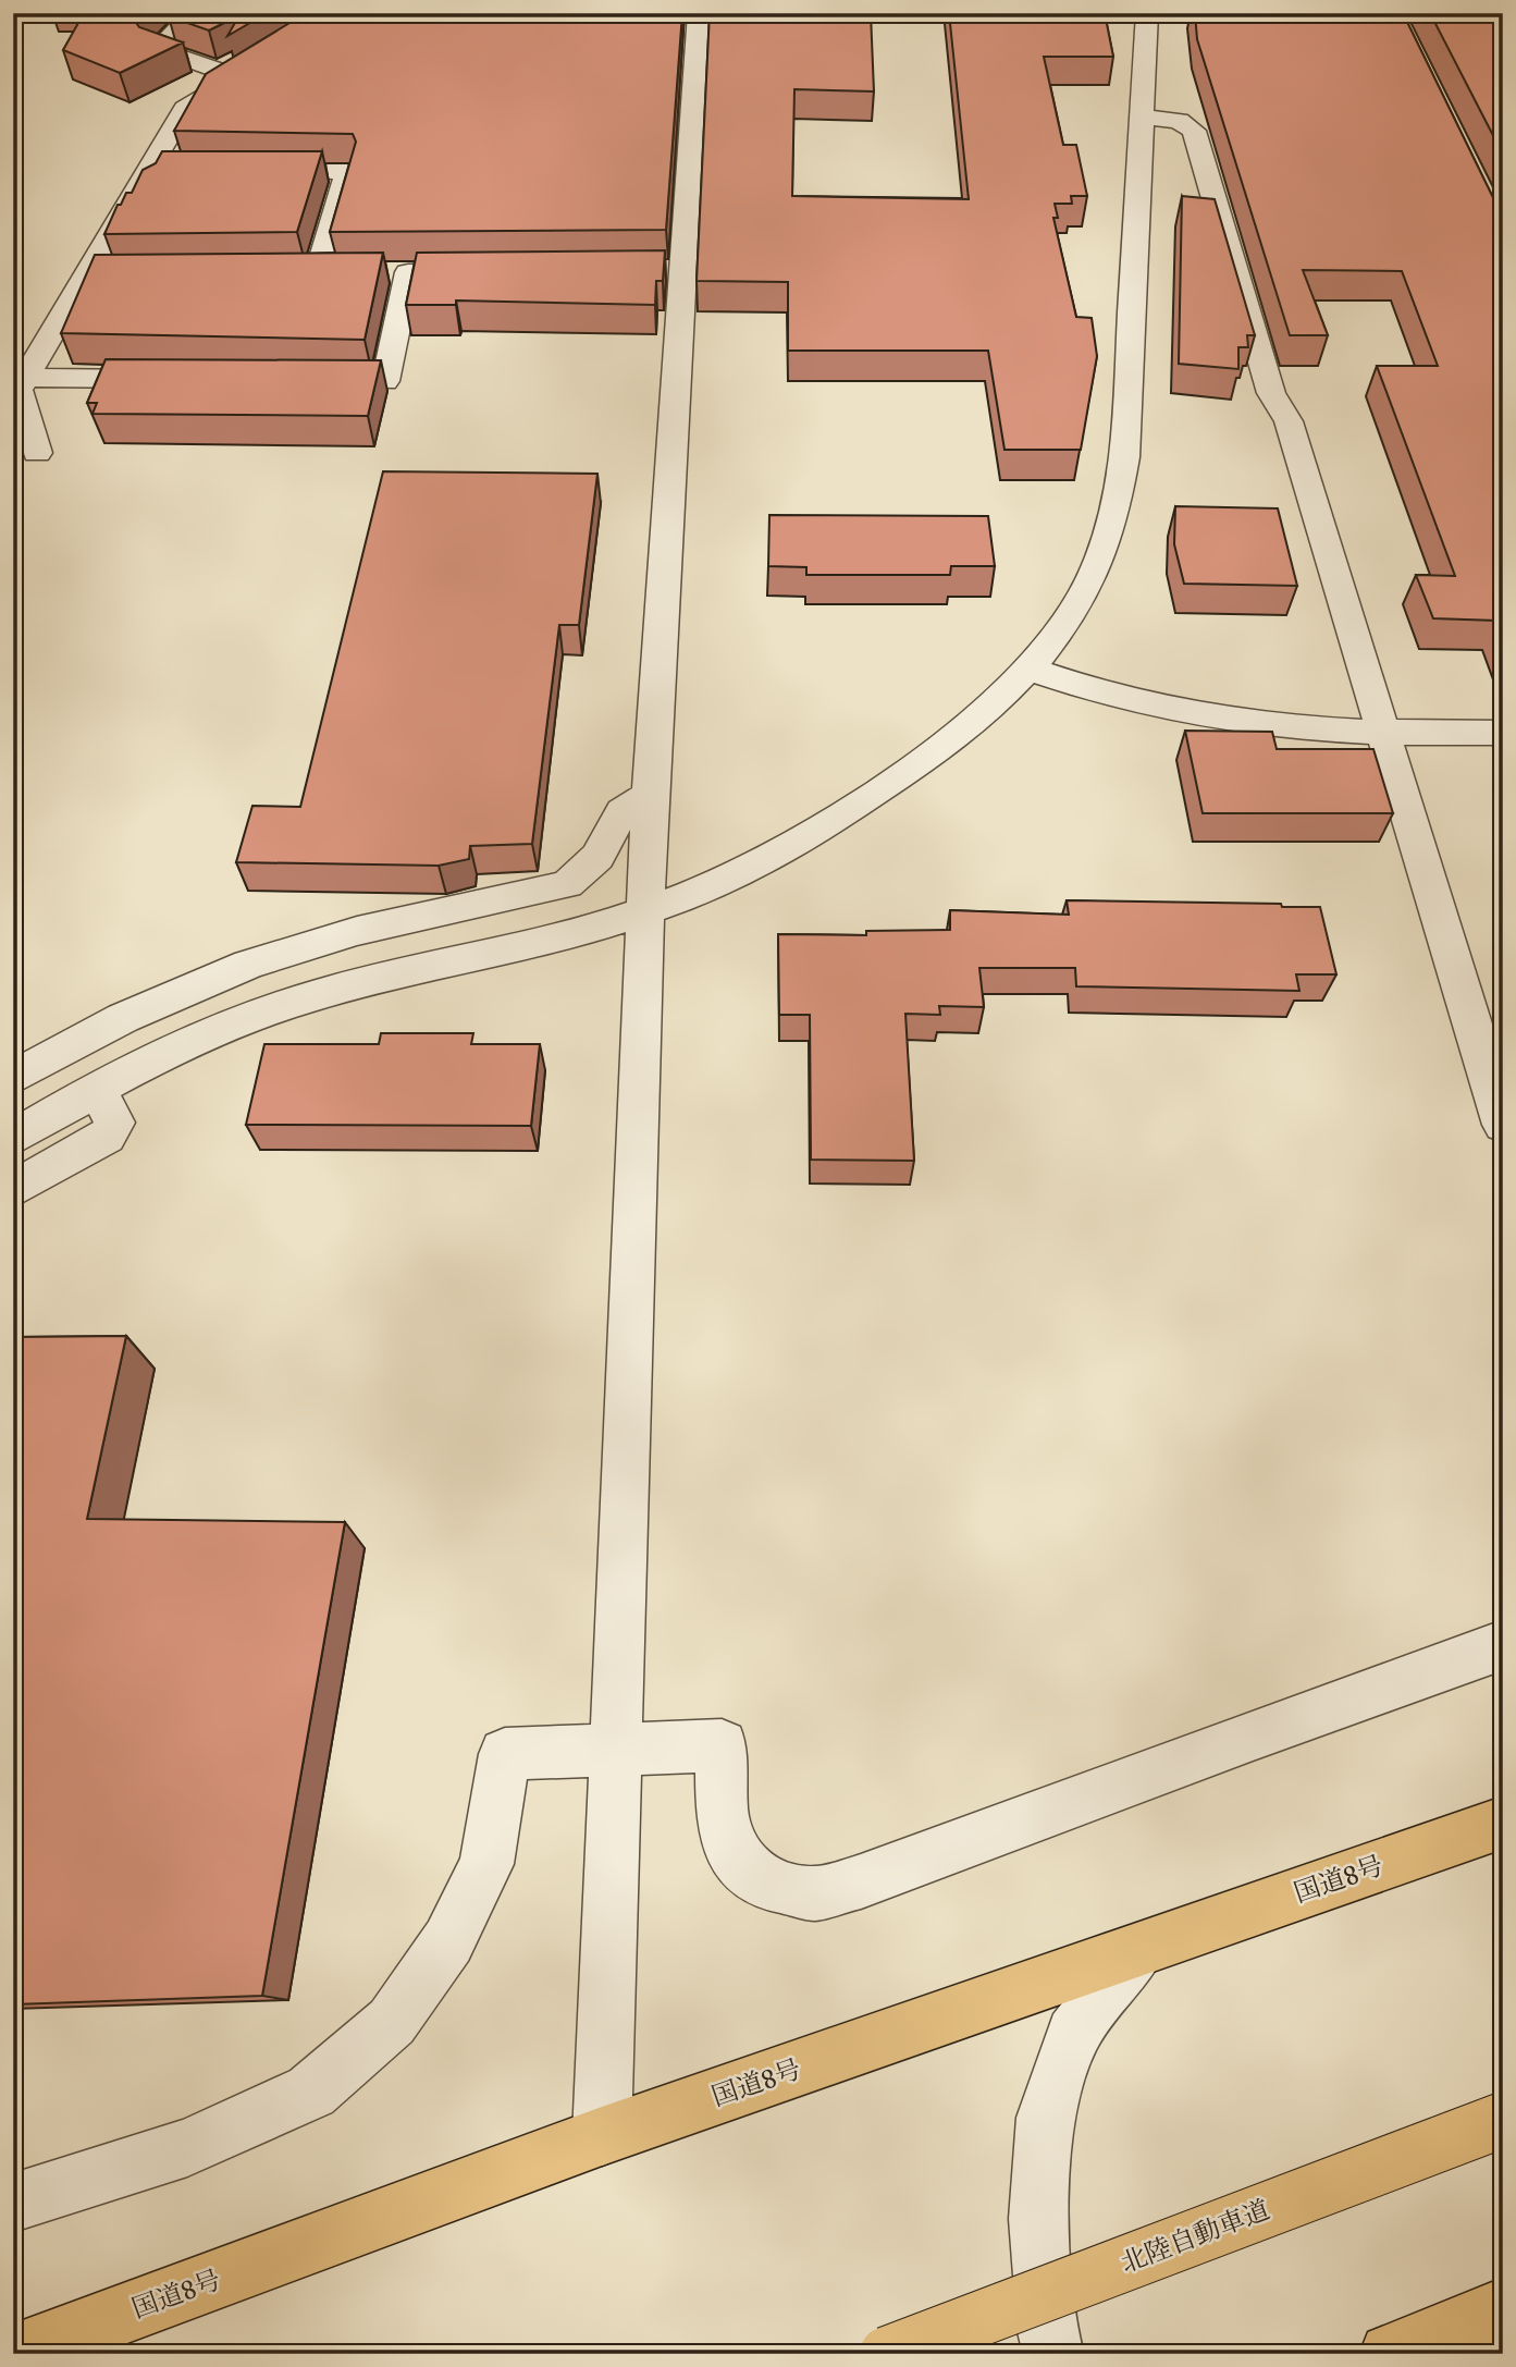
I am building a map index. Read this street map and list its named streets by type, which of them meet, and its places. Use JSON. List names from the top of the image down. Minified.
{"streets":{"highway":["国道8号","北陸自動車道"]}}
